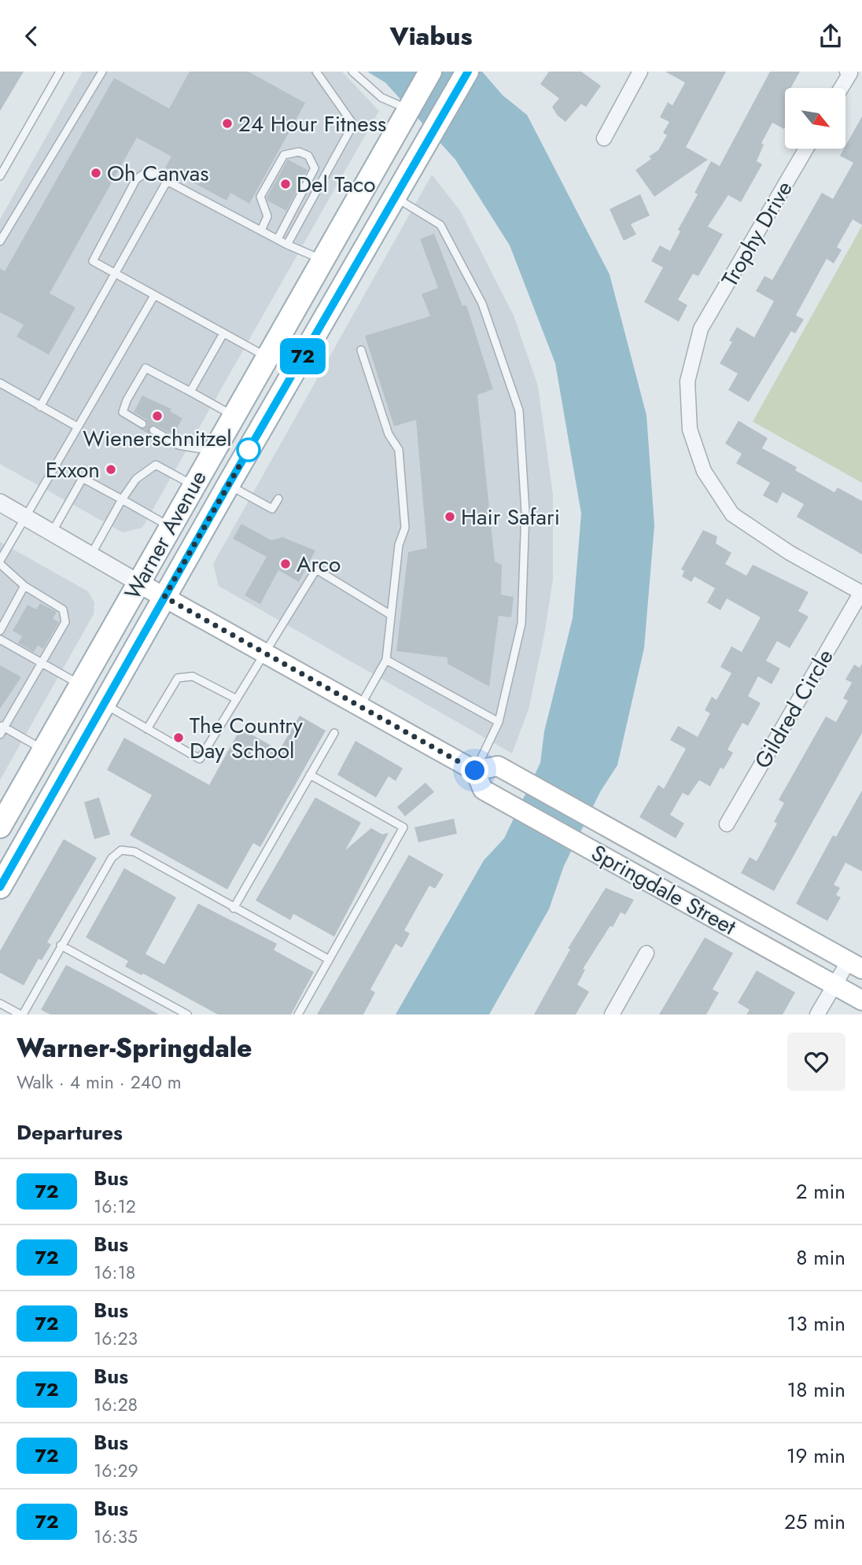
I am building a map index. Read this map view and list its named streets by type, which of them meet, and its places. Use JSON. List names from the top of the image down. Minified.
{"streets":{"main road":["Warner Avenue","Springdale Street"],"street":["Trophy Drive","Gildred Circle"]},"crossings":[["Trophy Drive","Gildred Circle"],["Warner Avenue","Springdale Street"]],"places":["24 Hour Fitness","Oh Canvas","Del Taco","Wienerschnitzel","Exxon","Hair Safari","Arco","The Country Day School"],"lines":["bus line 72"],"north":"bottom right","page":{"header":"Viabus","on_map":"72","heading":[["Warner-Springdale","Walk · 4 min · 240 m"],"Departures"],"list":[{"mark":"72","name":"Bus","note":"16:12","value":"2 min"},{"mark":"72","name":"Bus","note":"16:18","value":"8 min"},{"mark":"72","name":"Bus","note":"16:23","value":"13 min"},{"mark":"72","name":"Bus","note":"16:28","value":"18 min"},{"mark":"72","name":"Bus","note":"16:29","value":"19 min"},{"mark":"72","name":"Bus","note":"16:35","value":"25 min"}]}}
